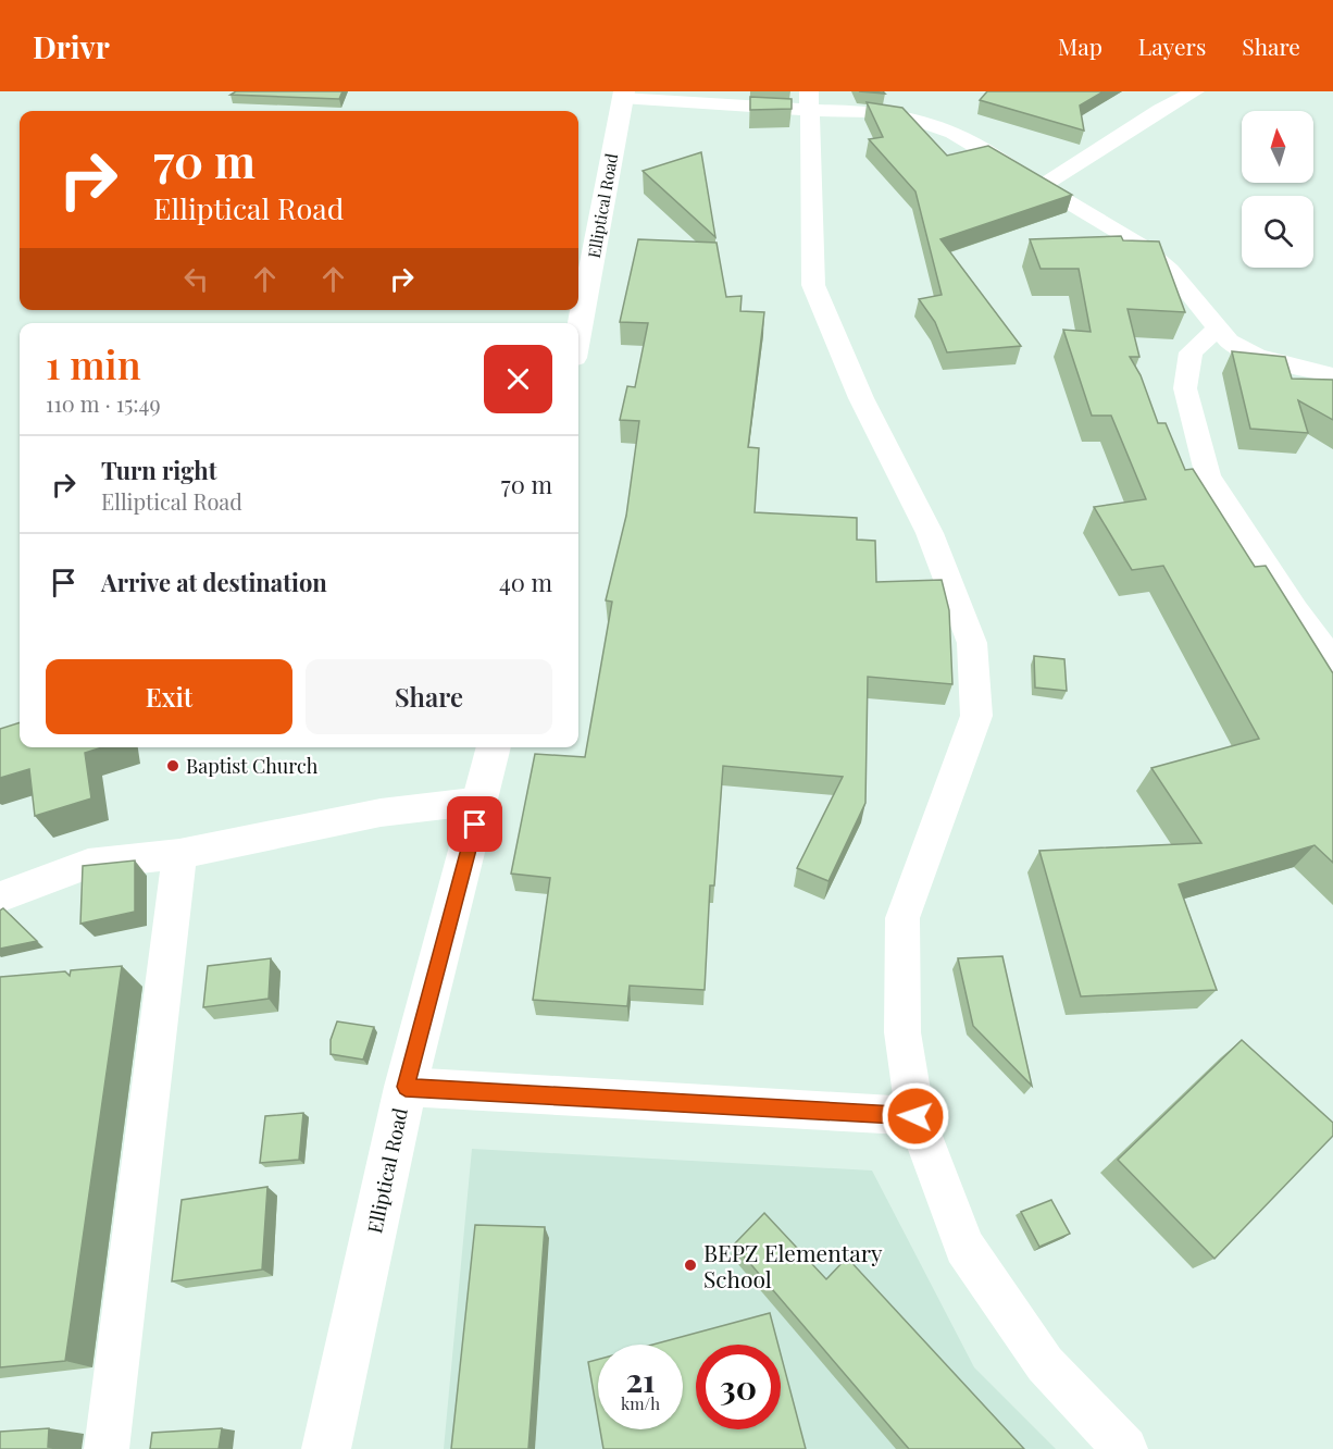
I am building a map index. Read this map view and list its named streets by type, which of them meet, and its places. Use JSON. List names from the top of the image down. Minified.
{"streets":{"street":["Elliptical Road"]},"places":["Baptist Church","BEPZ Elementary School"],"north":"top","page":{"header":"Drivr","nav":["Map","Layers","Share"],"turn":["70 m","Elliptical Road"],"heading":["1 min","110 m · 15:49"],"list":[{"name":"Turn right","note":"Elliptical Road","value":"70 m"},{"name":"Arrive at destination","value":"40 m"}],"buttons":["Exit","Share"],"speed":"21 km/h","limit":"30"}}
